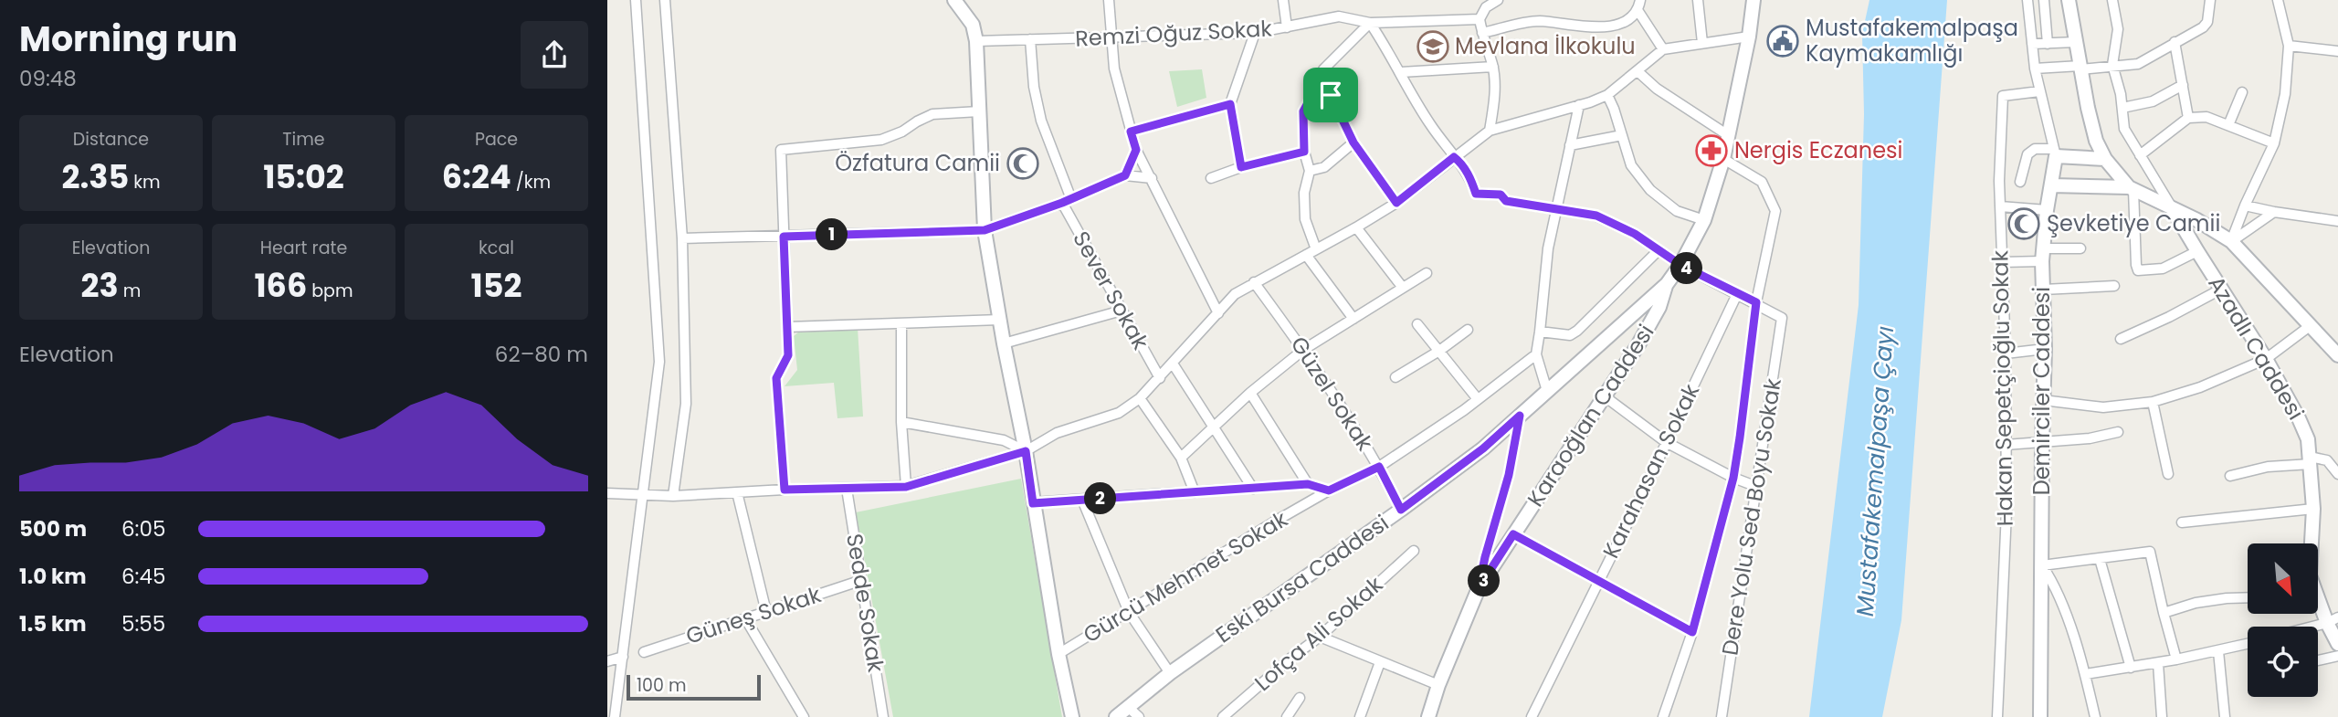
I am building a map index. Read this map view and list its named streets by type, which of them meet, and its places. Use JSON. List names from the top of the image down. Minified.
{"streets":{"street":["Remzi Oğuz Sokak","Sever Sokak","Azadlı Caddesi","Hakan Sepetçioğlu Sokak","Demirciler Caddesi","Güzel Sokak","Karaoğlan Caddesi","Karahasan Sokak","Dere Yolu Sed Boyu Sokak","Gürcü Mehmet Sokak","Eski Bursa Caddesi","Sedde Sokak","Güneş Sokak","Lofça Ali Sokak"]},"crossings":[["Remzi Oğuz Sokak","Sever Sokak"],["Hakan Sepetçioğlu Sokak","Demirciler Caddesi"],["Güzel Sokak","Gürcü Mehmet Sokak"],["Güzel Sokak","Eski Bursa Caddesi"],["Karaoğlan Caddesi","Eski Bursa Caddesi"],["Sedde Sokak","Güneş Sokak"]],"water":["Mustafakemalpaşa Çayı"],"places":{"public building":["Mustafakemalpaşa Kaymakamlığı"],"school or university":["Mevlana İlkokulu"],"pharmacy":["Nergis Eczanesi"],"mosque":["Özfatura Camii","Şevketiye Camii"]},"scale_bar":"100 m","north":"bottom right","page":{"heading":["Morning run","09:48"],"stats":[["Distance","2.35 km"],["Time","15:02"],["Pace","6:24 /km"],["Elevation","23 m"],["Heart rate","166 bpm"],["kcal","152"]],"pins":["1","4","2","3"],"chart":["Elevation","62–80 m"],"list":[{"name":"500 m","note":"6:05"},{"name":"1.0 km","note":"6:45"},{"name":"1.5 km","note":"5:55"}],"scale":"100 m"}}
